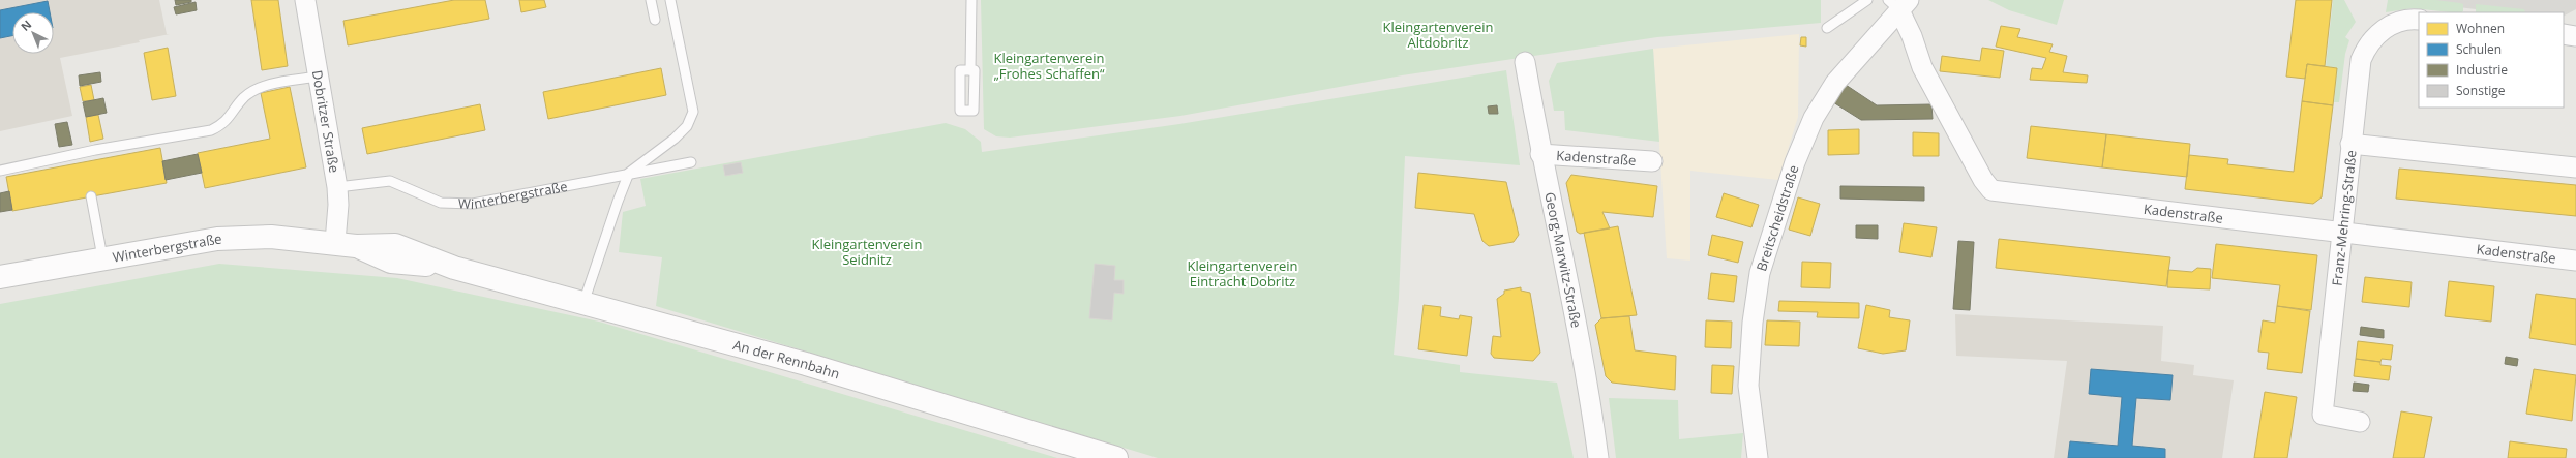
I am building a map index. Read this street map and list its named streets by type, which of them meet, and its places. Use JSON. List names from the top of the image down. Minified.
{"streets":{"main road":["Winterbergstraße","An der Rennbahn"],"street":["Dobritzer Straße","Kadenstraße","Franz-Mehring-Straße","Breitscheidstraße","Georg-Marwitz-Straße"]},"crossings":[["Dobritzer Straße","Winterbergstraße"],["Dobritzer Straße","An der Rennbahn"],["Kadenstraße","Franz-Mehring-Straße"],["Kadenstraße","Breitscheidstraße"],["Kadenstraße","Georg-Marwitz-Straße"],["Winterbergstraße","An der Rennbahn"]],"parks":["Kleingartenverein Altdobritz","Kleingartenverein „Frohes Schaffen“","Kleingartenverein Seidnitz","Kleingartenverein Eintracht Dobritz"],"legend":["Wohnen","Schulen","Industrie","Sonstige"],"north":"top left"}
